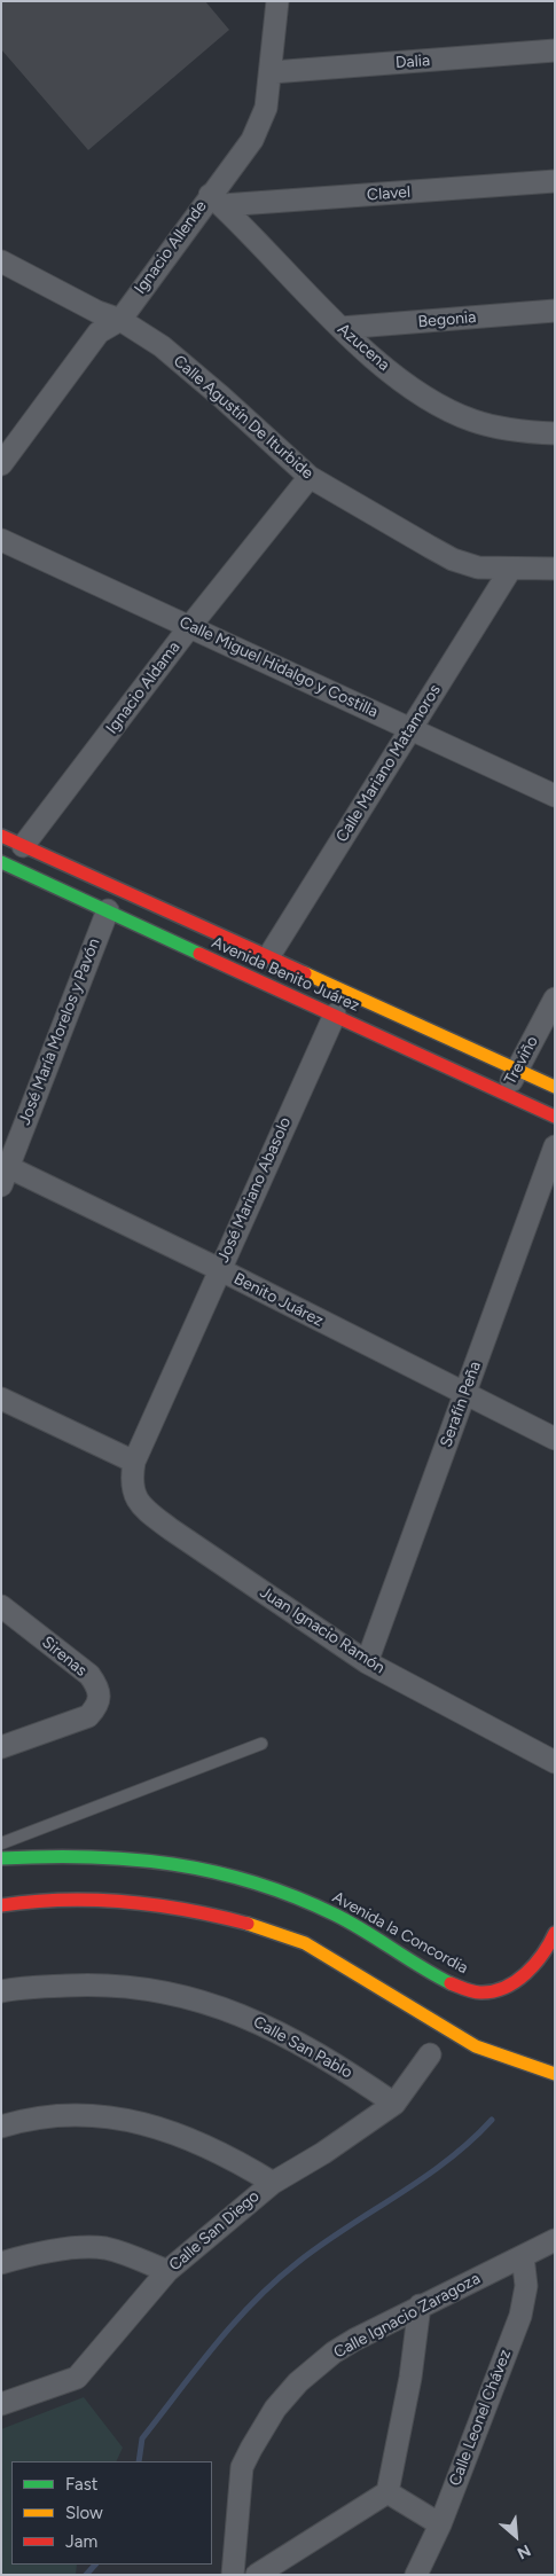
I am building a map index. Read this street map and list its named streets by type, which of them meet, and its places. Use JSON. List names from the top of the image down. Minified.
{"streets":{"main road":["Avenida Benito Juárez","Avenida la Concordia"],"street":["Dalia","Clavel","Ignacio Allende","Begonia","Azucena","Calle Agustín De Iturbide","Calle Miguel Hidalgo y Costilla","Ignacio Aldama","Calle Mariano Matamoros","José María Morelos y Pavón","Treviño","José Mariano Abasolo","Benito Juárez","Serafín Peña","Juan Ignacio Ramón","Sirenas","Calle San Pablo","Calle San Diego","Calle Ignacio Zaragoza","Calle Leonel Chávez"]},"crossings":[["Dalia","Ignacio Allende"],["Clavel","Ignacio Allende"],["Clavel","Azucena"],["Ignacio Allende","Azucena"],["Ignacio Allende","Calle Agustín De Iturbide"],["Begonia","Azucena"],["Calle Agustín De Iturbide","Ignacio Aldama"],["Calle Agustín De Iturbide","Calle Mariano Matamoros"],["Calle Miguel Hidalgo y Costilla","Ignacio Aldama"],["Calle Miguel Hidalgo y Costilla","Calle Mariano Matamoros"],["Ignacio Aldama","Avenida Benito Juárez"],["Calle Mariano Matamoros","Avenida Benito Juárez"],["Avenida Benito Juárez","José María Morelos y Pavón"],["Avenida Benito Juárez","Treviño"],["Avenida Benito Juárez","José Mariano Abasolo"],["José María Morelos y Pavón","Benito Juárez"],["José Mariano Abasolo","Benito Juárez"],["José Mariano Abasolo","Juan Ignacio Ramón"],["Benito Juárez","Serafín Peña"],["Serafín Peña","Juan Ignacio Ramón"],["Calle San Pablo","Calle San Diego"],["Calle Ignacio Zaragoza","Calle Leonel Chávez"]],"legend":["Fast","Slow","Jam"],"north":"bottom right"}
